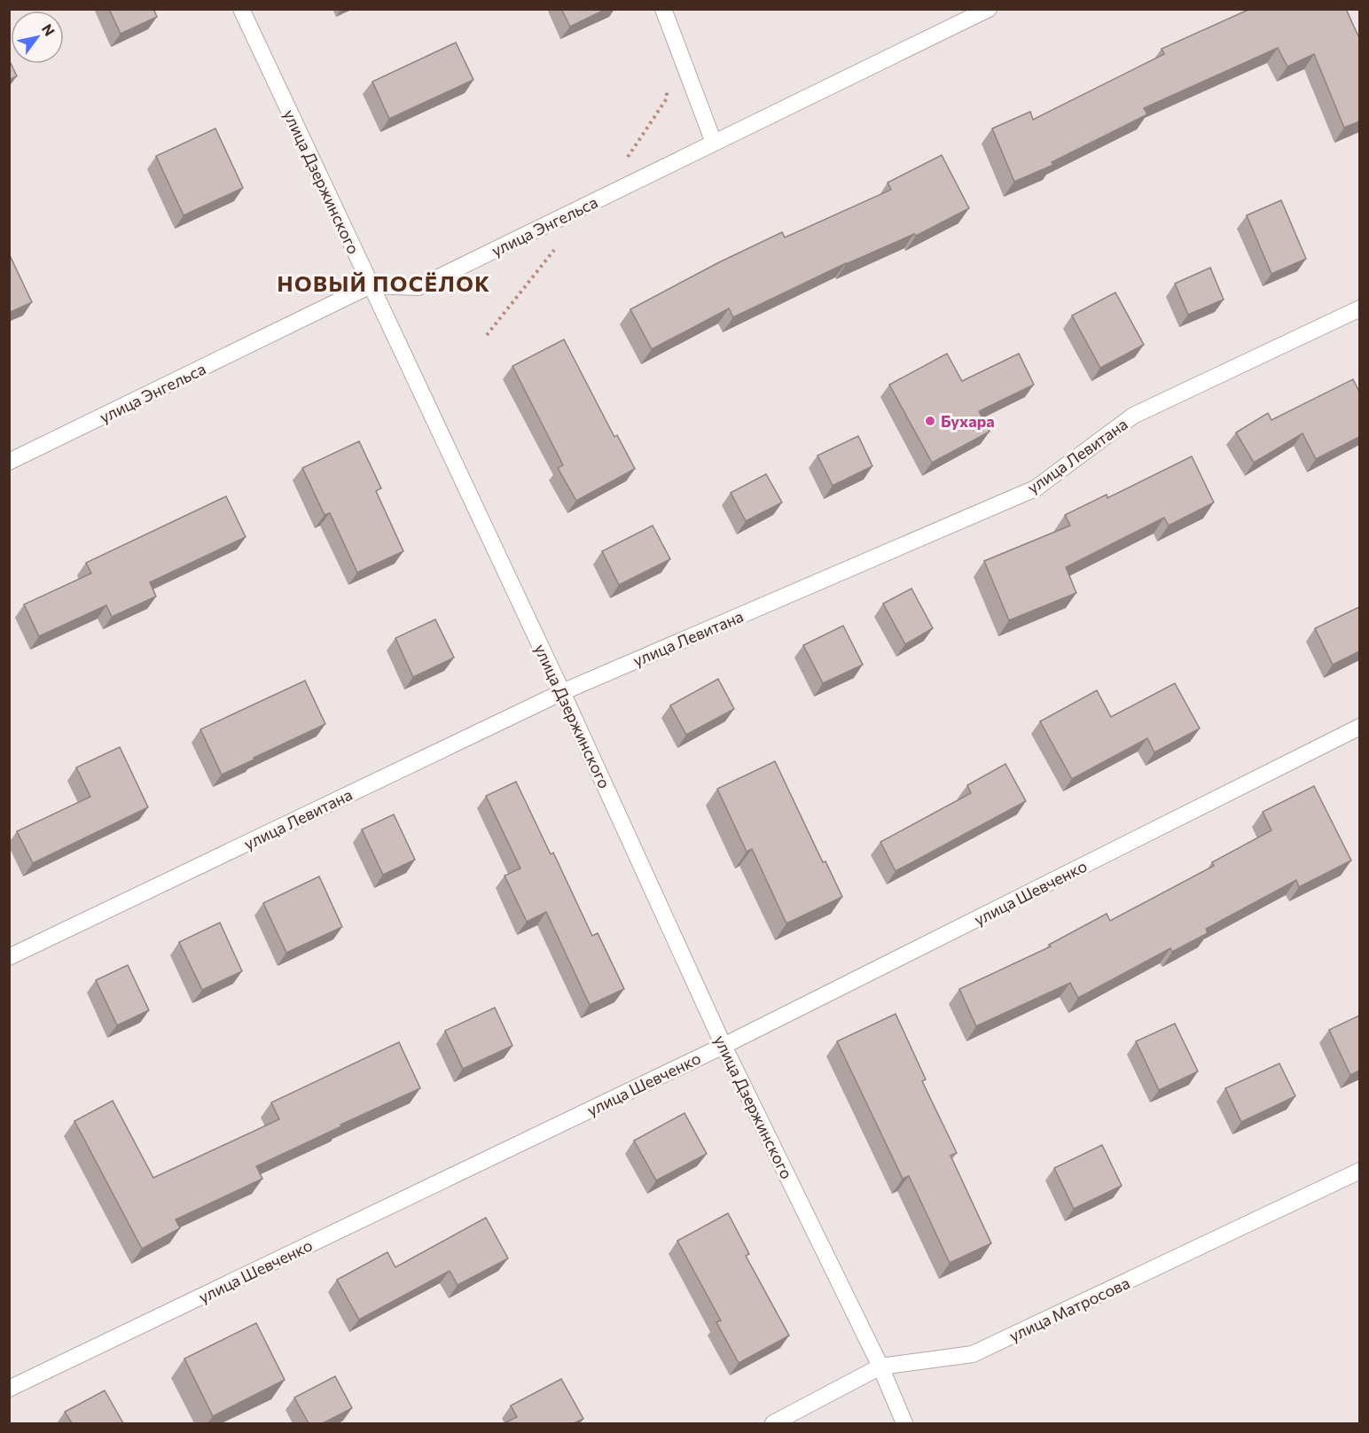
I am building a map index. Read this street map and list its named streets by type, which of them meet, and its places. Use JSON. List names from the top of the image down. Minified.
{"streets":{"street":["улица Дзержинского","улица Энгельса","улица Левитана","улица Шевченко","улица Матросова"]},"crossings":[["улица Дзержинского","улица Энгельса"],["улица Дзержинского","улица Левитана"],["улица Дзержинского","улица Шевченко"],["улица Дзержинского","улица Матросова"]],"districts":["НОВЫЙ ПОСЁЛОК"],"places":["Бухара"],"north":"top right"}
